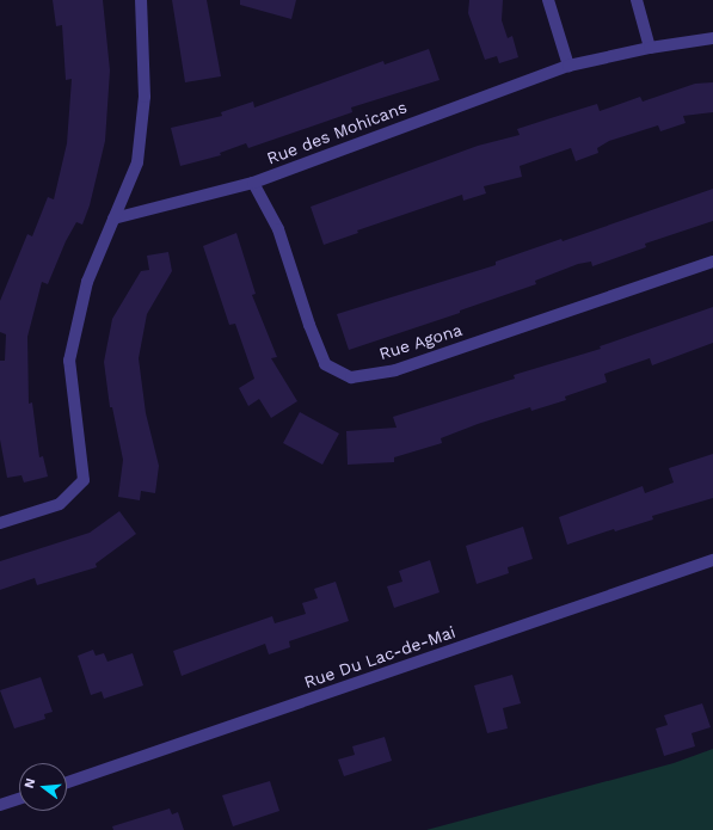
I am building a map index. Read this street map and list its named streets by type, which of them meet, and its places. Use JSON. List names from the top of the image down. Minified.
{"streets":{"street":["Rue des Mohicans","Rue Agona","Rue Du Lac-de-Mai"]},"crossings":[["Rue des Mohicans","Rue Agona"]],"north":"left"}
